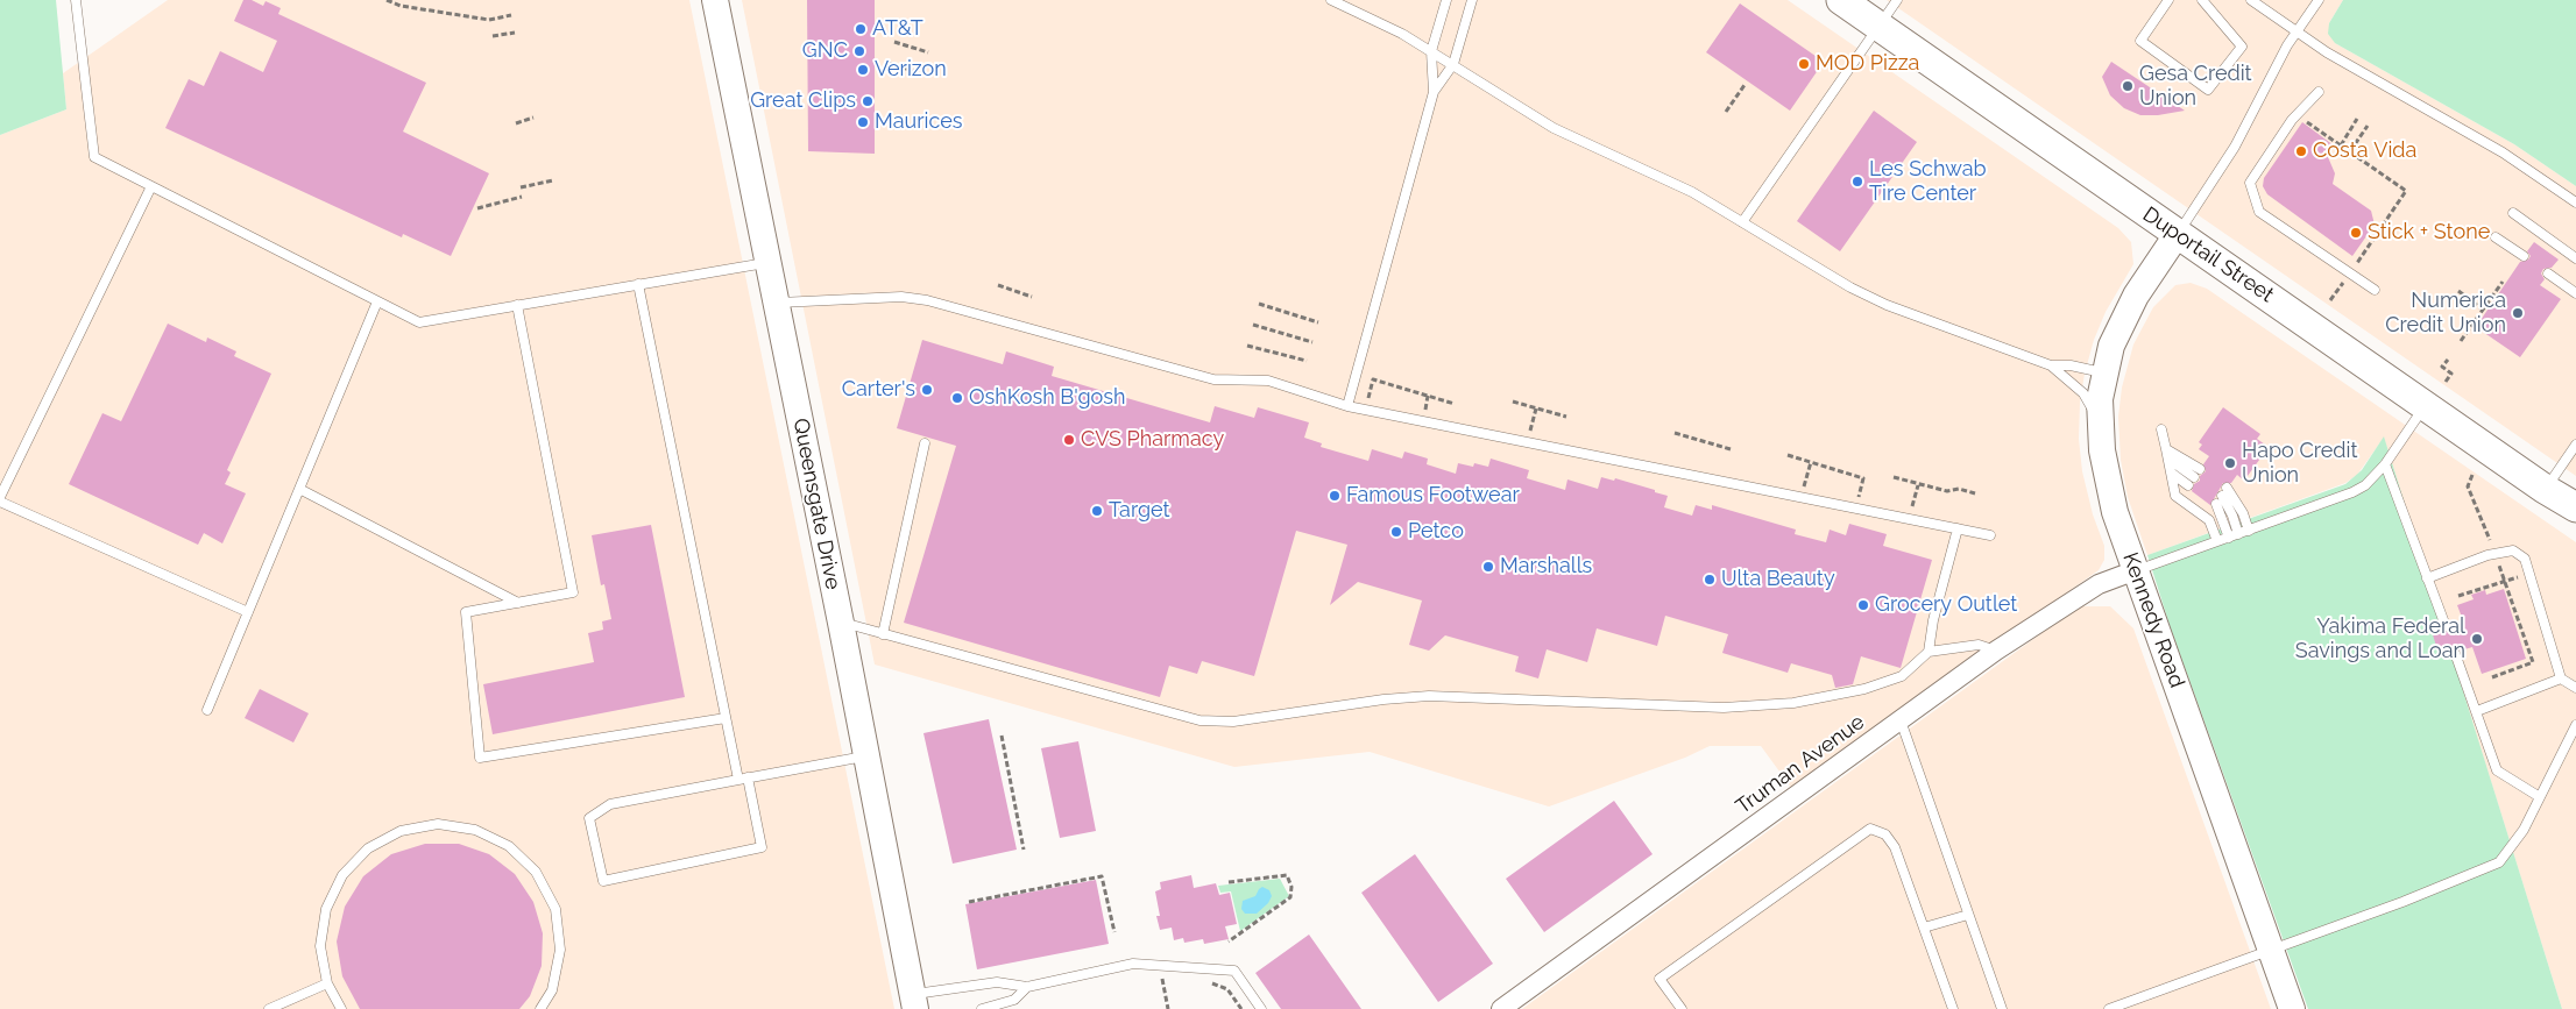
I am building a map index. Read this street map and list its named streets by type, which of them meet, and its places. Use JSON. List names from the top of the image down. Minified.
{"streets":{"main road":["Duportail Street"],"street":["Queensgate Drive","Kennedy Road","Truman Avenue"]},"crossings":[["Duportail Street","Kennedy Road"],["Kennedy Road","Truman Avenue"]],"places":["AT&T","GNC","MOD Pizza","Verizon","Gesa Credit Union","Great Clips","Maurices","Costa Vida","Les Schwab Tire Center","Stick + Stone","Numerica Credit Union","Carter's","OshKosh B'gosh","CVS Pharmacy","Hapo Credit Union","Famous Footwear","Target","Petco","Marshalls","Ulta Beauty","Grocery Outlet","Yakima Federal Savings and Loan"]}
